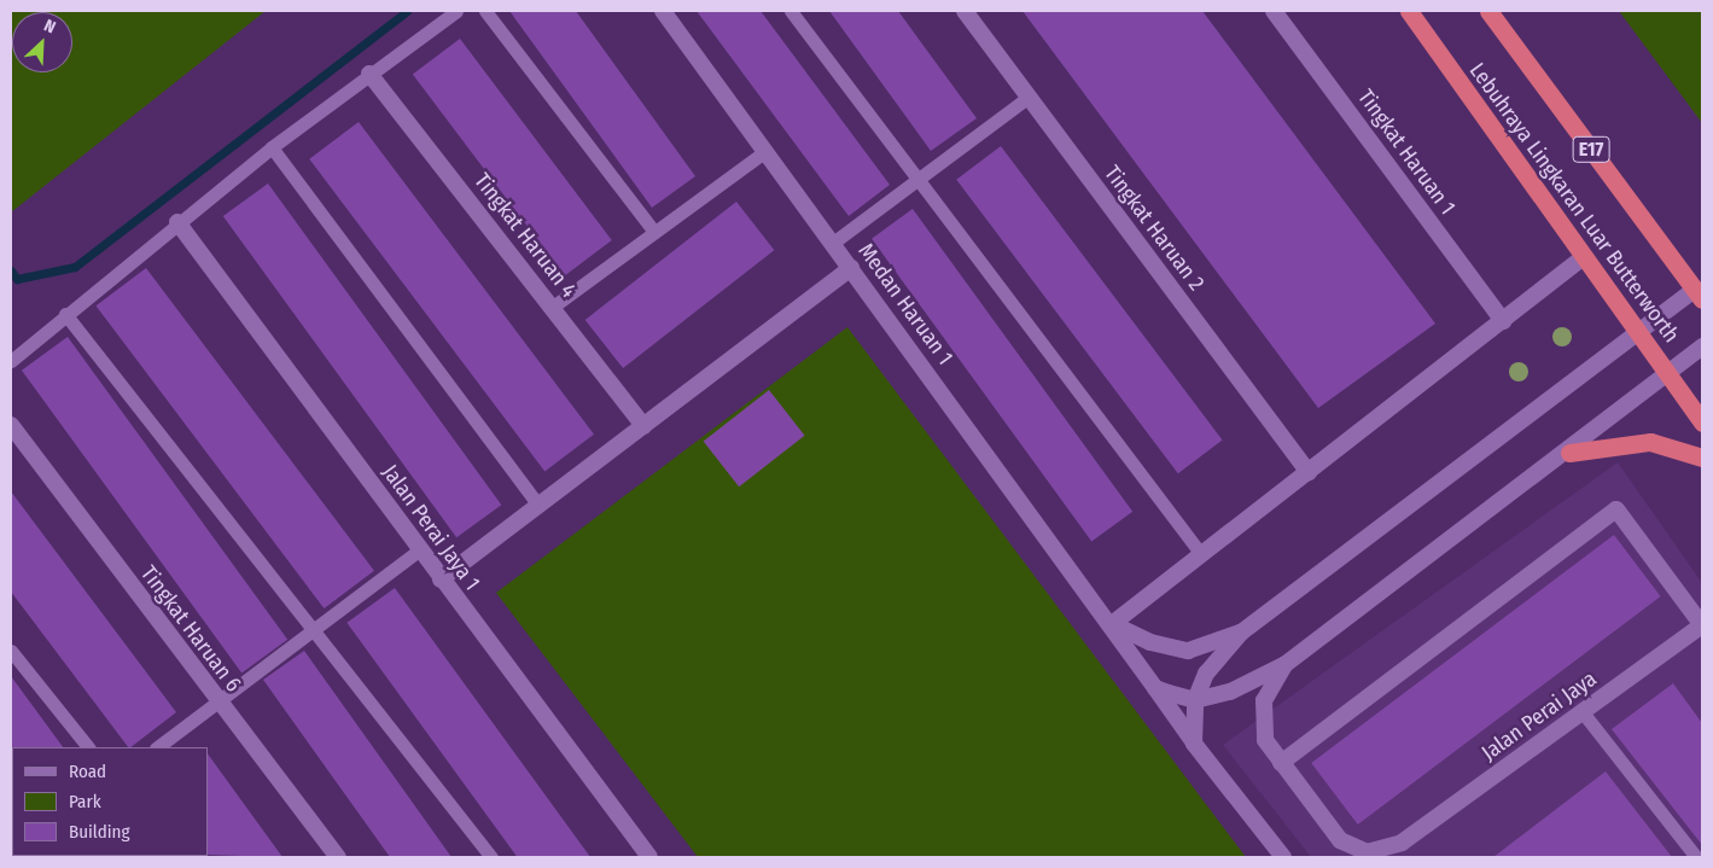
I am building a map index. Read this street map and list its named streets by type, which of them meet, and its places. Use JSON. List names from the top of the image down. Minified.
{"streets":{"highway":["E17","Lebuhraya Lingkaran Luar Butterworth"],"street":["Tingkat Haruan 1","Tingkat Haruan 2","Tingkat Haruan 4","Medan Haruan 1","Jalan Perai Jaya 1","Tingkat Haruan 6","Jalan Perai Jaya"]},"legend":["Road","Park","Building"],"north":"top right"}
